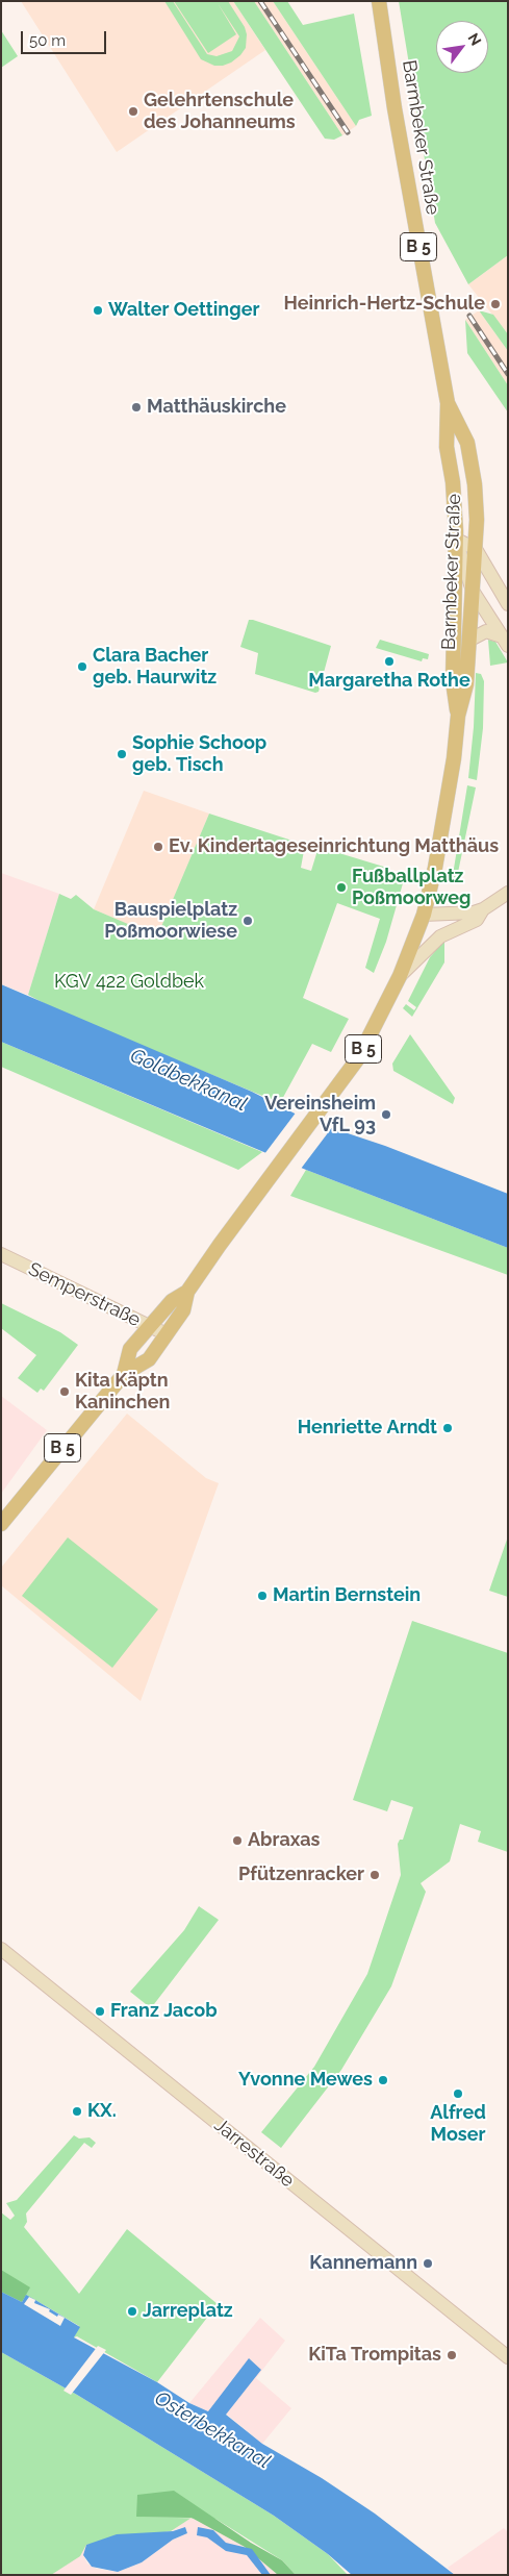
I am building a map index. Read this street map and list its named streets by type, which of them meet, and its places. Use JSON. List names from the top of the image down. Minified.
{"streets":{"main road":["Barmbeker Straße","B 5"],"street":["Semperstraße","Jarrestraße"]},"crossings":[["Barmbeker Straße","Semperstraße"]],"water":["Goldbekkanal","Osterbekkanal"],"parks":["KGV 422 Goldbek"],"places":["Gelehrtenschule des Johanneums","Heinrich-Hertz-Schule","Walter Oettinger","Matthäuskirche","Margaretha Rothe","Clara Bacher geb. Haurwitz","Sophie Schoop geb. Tisch","Ev. Kindertageseinrichtung Matthäus","Fußballplatz Poßmoorweg","Bauspielplatz Poßmoorwiese","Vereinsheim VfL 93","Kita Käptn Kaninchen","Henriette Arndt","Martin Bernstein","Abraxas","Pfützenracker","Franz Jacob","Yvonne Mewes","Alfred Moser","KX.","Kannemann","Jarreplatz","KiTa Trompitas"],"scale_bar":"50 m","north":"top right"}
